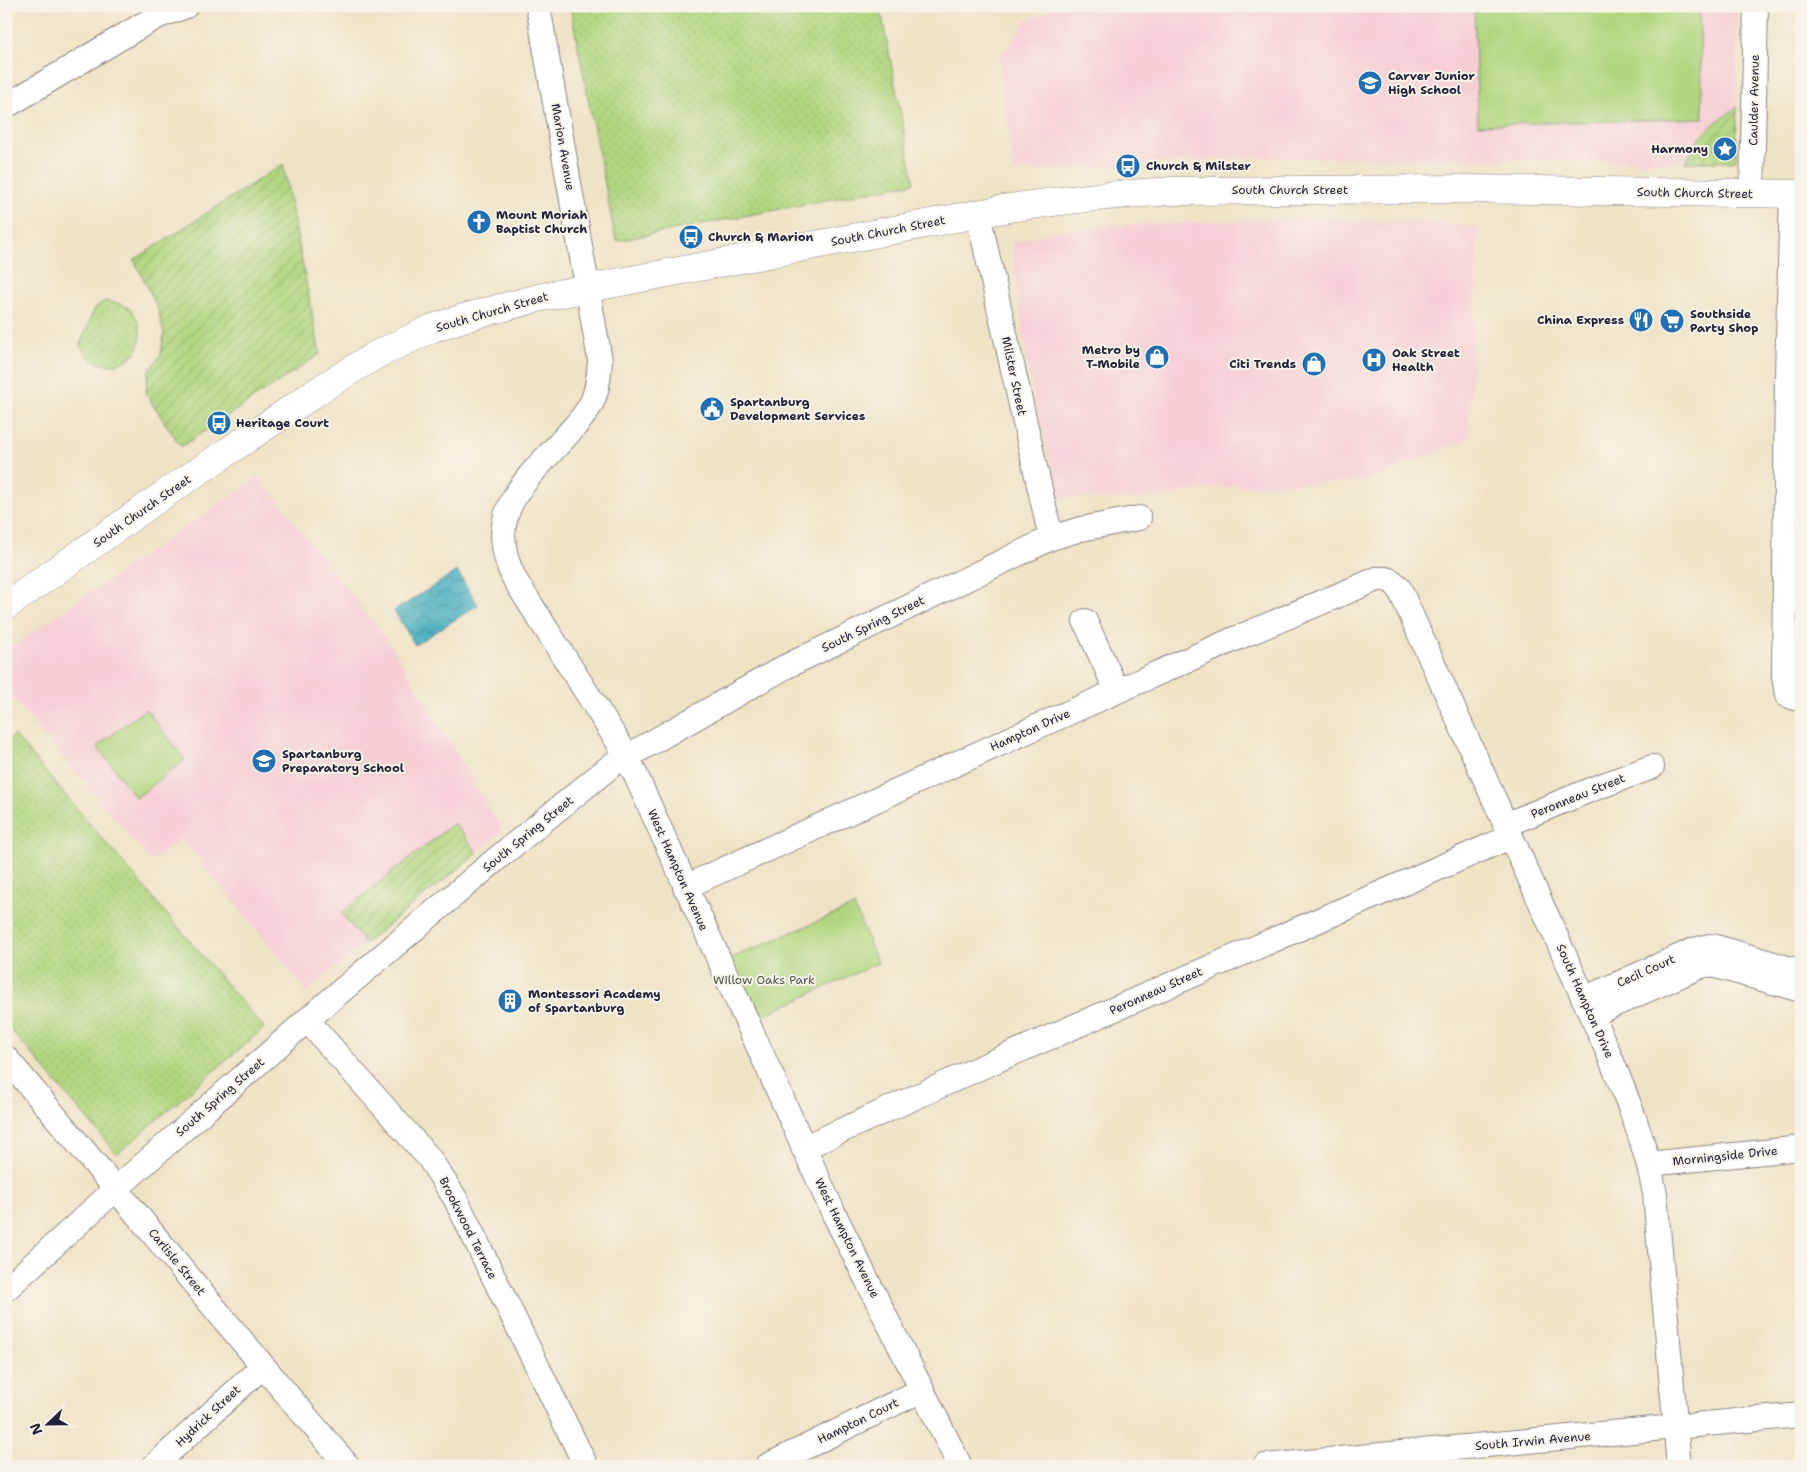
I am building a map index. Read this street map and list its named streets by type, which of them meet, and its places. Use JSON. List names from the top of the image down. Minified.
{"streets":{"main road":["South Church Street"],"street":["Caulder Avenue","Marion Avenue","Milster Street","South Spring Street","Hampton Drive","Peronneau Street","West Hampton Avenue","Cecil Court","South Hampton Drive","Morningside Drive","Brookwood Terrace","Carlisle Street","Hydrick Street","Hampton Court","South Irwin Avenue"]},"crossings":[["Caulder Avenue","South Church Street"],["Marion Avenue","South Church Street"],["Marion Avenue","West Hampton Avenue"],["South Church Street","Milster Street"],["South Church Street","West Hampton Avenue"],["Milster Street","South Spring Street"],["South Spring Street","West Hampton Avenue"],["South Spring Street","Brookwood Terrace"],["South Spring Street","Carlisle Street"],["Hampton Drive","West Hampton Avenue"],["Hampton Drive","South Hampton Drive"],["Peronneau Street","West Hampton Avenue"],["Peronneau Street","South Hampton Drive"],["West Hampton Avenue","Hampton Court"],["Cecil Court","South Hampton Drive"],["South Hampton Drive","Morningside Drive"],["South Hampton Drive","South Irwin Avenue"],["Carlisle Street","Hydrick Street"]],"parks":["Willow Oaks Park"],"places":{"school or university":["Carver Junior High School","Spartanburg Preparatory School"],"place":["Harmony"],"bus stop":["Church & Milster","Church & Marion","Heritage Court"],"church":["Mount Moriah Baptist Church"],"restaurant":["China Express"],"supermarket":["Southside Party Shop"],"shop":["Metro by T-Mobile","Citi Trends"],"hospital":["Oak Street Health"],"public building":["Spartanburg Development Services"],"building":["Montessori Academy of Spartanburg"]},"north":"left"}
